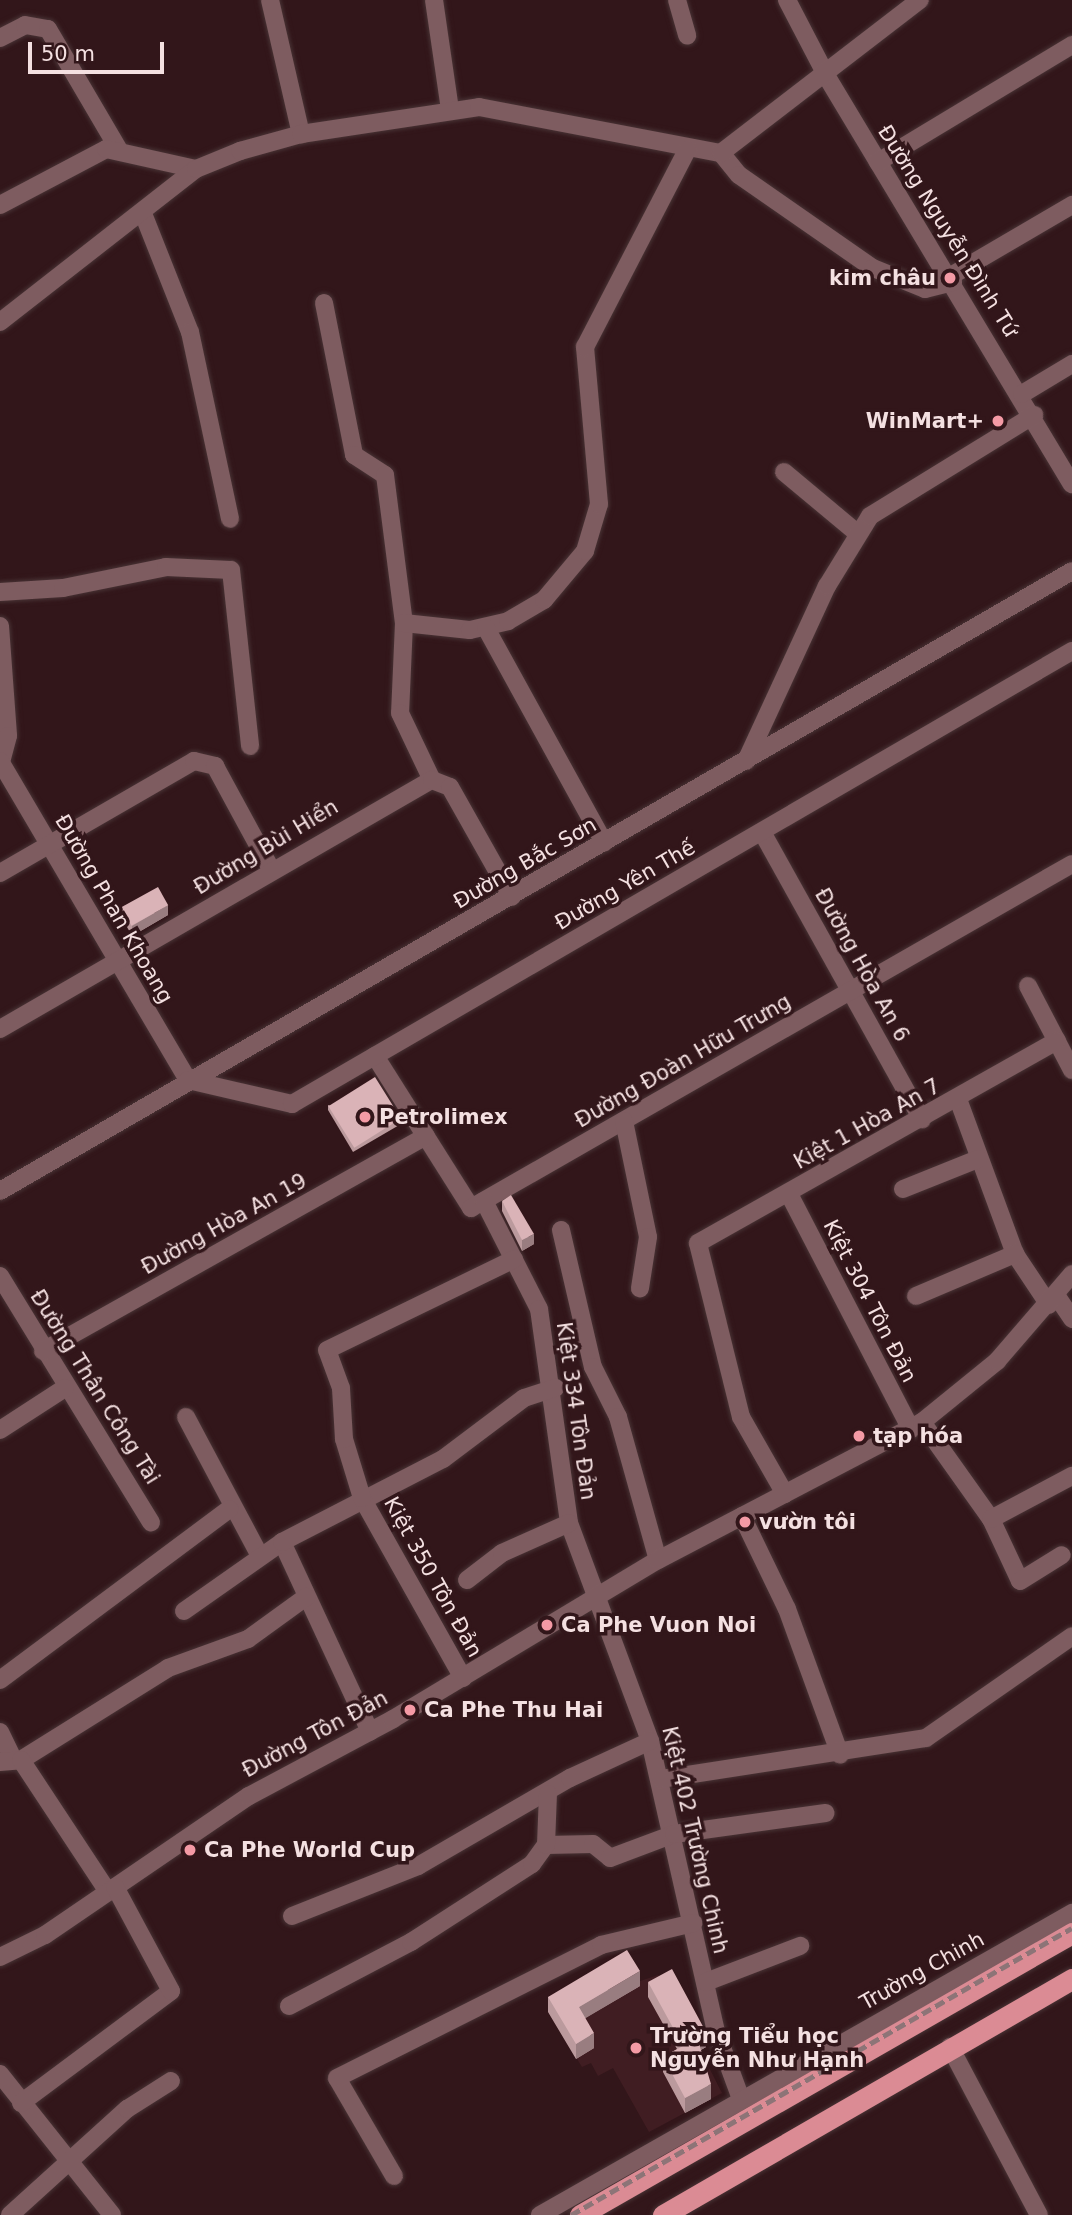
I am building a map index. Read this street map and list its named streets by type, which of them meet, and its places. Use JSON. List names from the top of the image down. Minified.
{"streets":{"street":["Đường Nguyễn Đình Tứ","Đường Bùi Hiển","Đường Bắc Sơn","Đường Yên Thế","Đường Phan Khoang","Đường Hòa An 6","Đường Đoàn Hữu Trưng","Kiệt 1 Hòa An 7","Đường Hòa An 19","Kiệt 304 Tôn Đản","Đường Thân Công Tài","Kiệt 334 Tôn Đản","Kiệt 350 Tôn Đản","Đường Tôn Đản","Kiệt 402 Trường Chinh","Trường Chinh"]},"crossings":[["Đường Bùi Hiển","Đường Phan Khoang"],["Đường Bắc Sơn","Đường Yên Thế"],["Đường Bắc Sơn","Đường Phan Khoang"],["Đường Yên Thế","Đường Phan Khoang"],["Đường Yên Thế","Đường Hòa An 6"],["Đường Hòa An 6","Đường Đoàn Hữu Trưng"],["Đường Hòa An 6","Kiệt 1 Hòa An 7"],["Đường Đoàn Hữu Trưng","Kiệt 334 Tôn Đản"],["Kiệt 1 Hòa An 7","Kiệt 304 Tôn Đản"],["Kiệt 1 Hòa An 7","Đường Tôn Đản"],["Đường Hòa An 19","Đường Thân Công Tài"],["Kiệt 304 Tôn Đản","Đường Tôn Đản"],["Kiệt 334 Tôn Đản","Đường Tôn Đản"],["Kiệt 334 Tôn Đản","Kiệt 402 Trường Chinh"],["Kiệt 350 Tôn Đản","Đường Tôn Đản"],["Đường Tôn Đản","Kiệt 402 Trường Chinh"],["Kiệt 402 Trường Chinh","Trường Chinh"]],"places":["kim châu","WinMart+","Petrolimex","tạp hóa","vườn tôi","Ca Phe Vuon Noi","Ca Phe Thu Hai","Ca Phe World Cup","Trường Tiểu học Nguyễn Như Hạnh"],"scale_bar":"50 m"}
